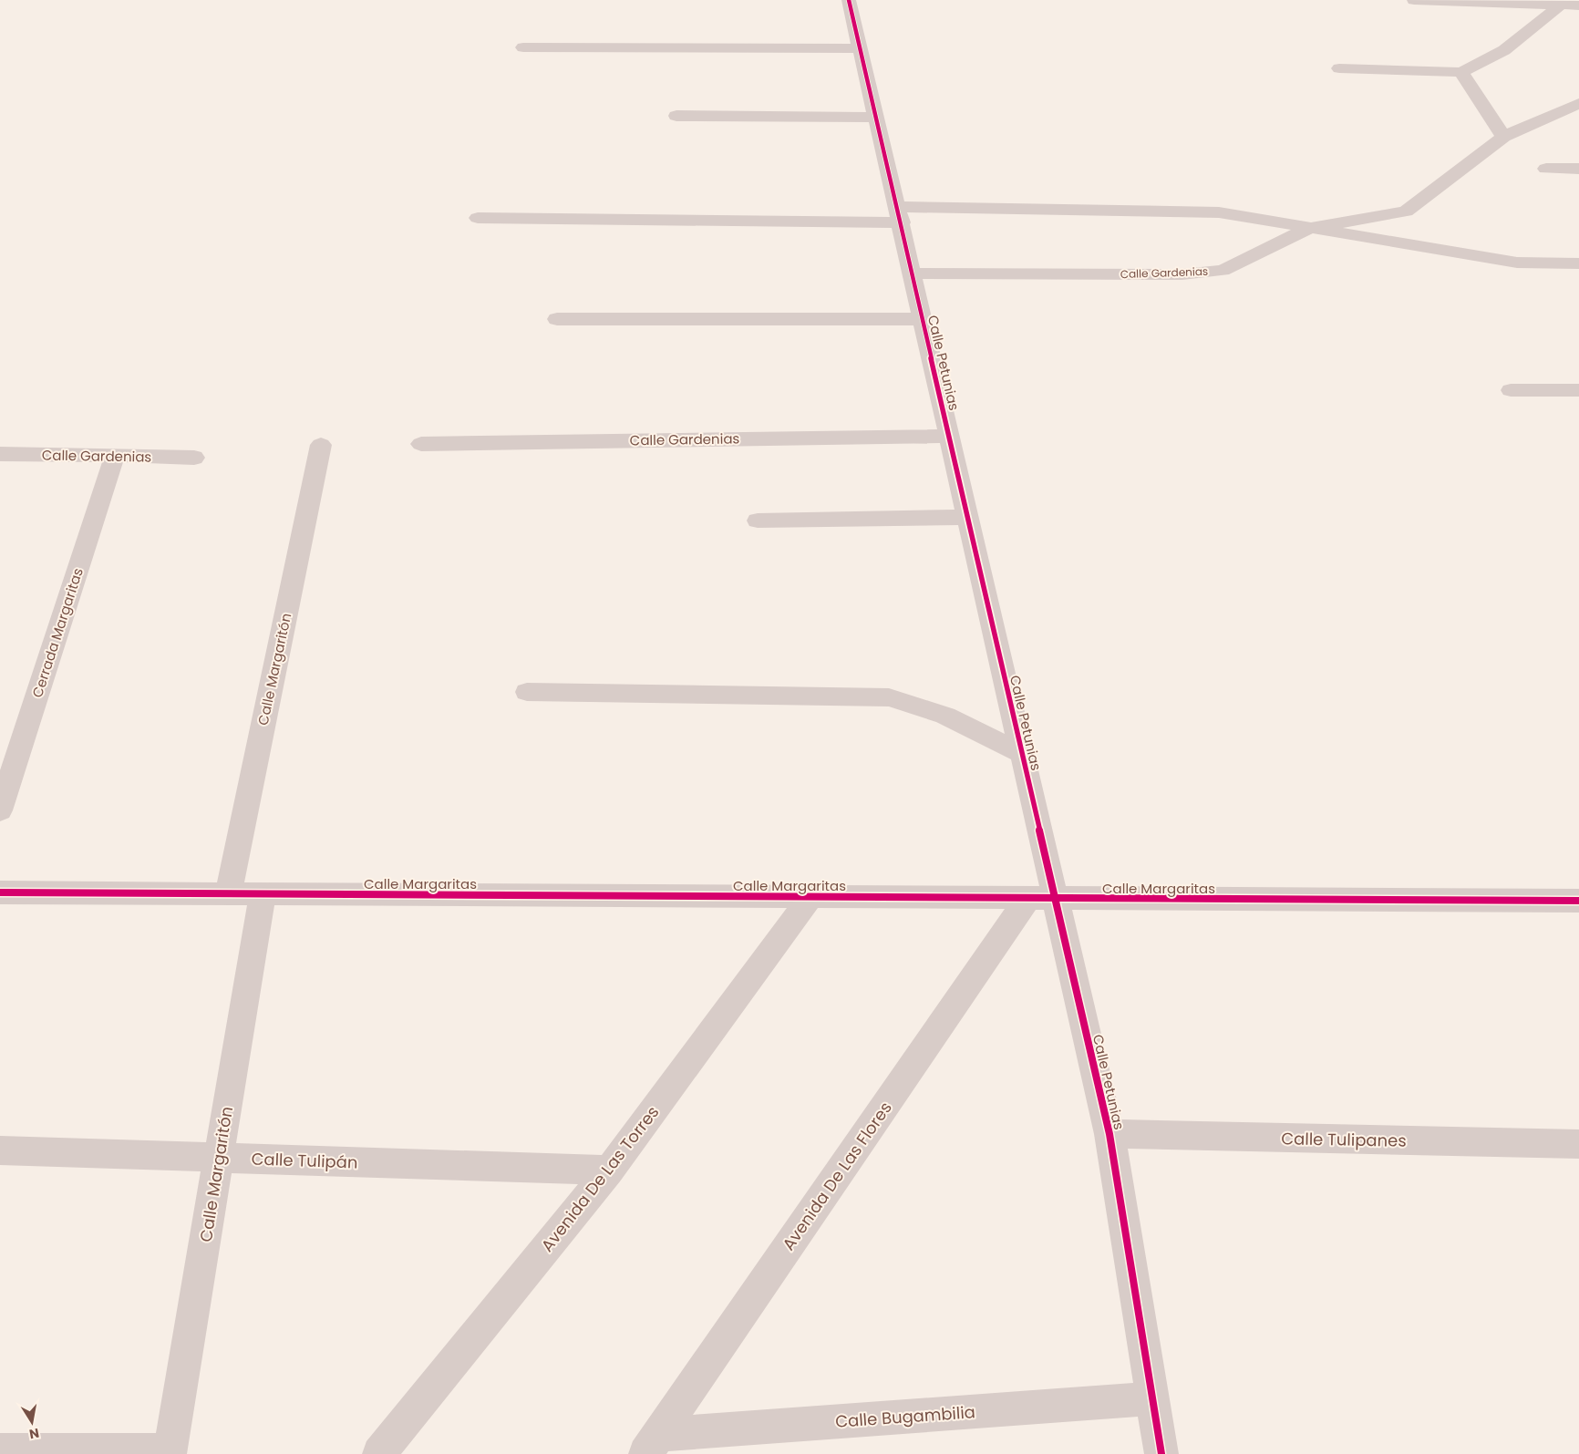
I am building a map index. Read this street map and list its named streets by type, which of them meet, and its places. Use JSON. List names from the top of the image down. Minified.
{"streets":{"street":["Calle Gardenias","Calle Petunias","Cerrada Margaritas","Calle Margaritón","Calle Margaritas","Calle Tulipanes","Calle Tulipán","Avenida De Las Flores","Avenida De Las Torres","Calle Bugambilia"]},"crossings":[["Calle Gardenias","Calle Petunias"],["Calle Gardenias","Cerrada Margaritas"],["Calle Petunias","Calle Margaritas"],["Calle Petunias","Calle Tulipanes"],["Calle Petunias","Avenida De Las Flores"],["Calle Petunias","Calle Bugambilia"],["Calle Margaritón","Calle Margaritas"],["Calle Margaritón","Calle Tulipán"],["Calle Margaritas","Avenida De Las Flores"],["Calle Margaritas","Avenida De Las Torres"],["Calle Tulipán","Avenida De Las Torres"],["Avenida De Las Flores","Calle Bugambilia"]],"north":"bottom"}
